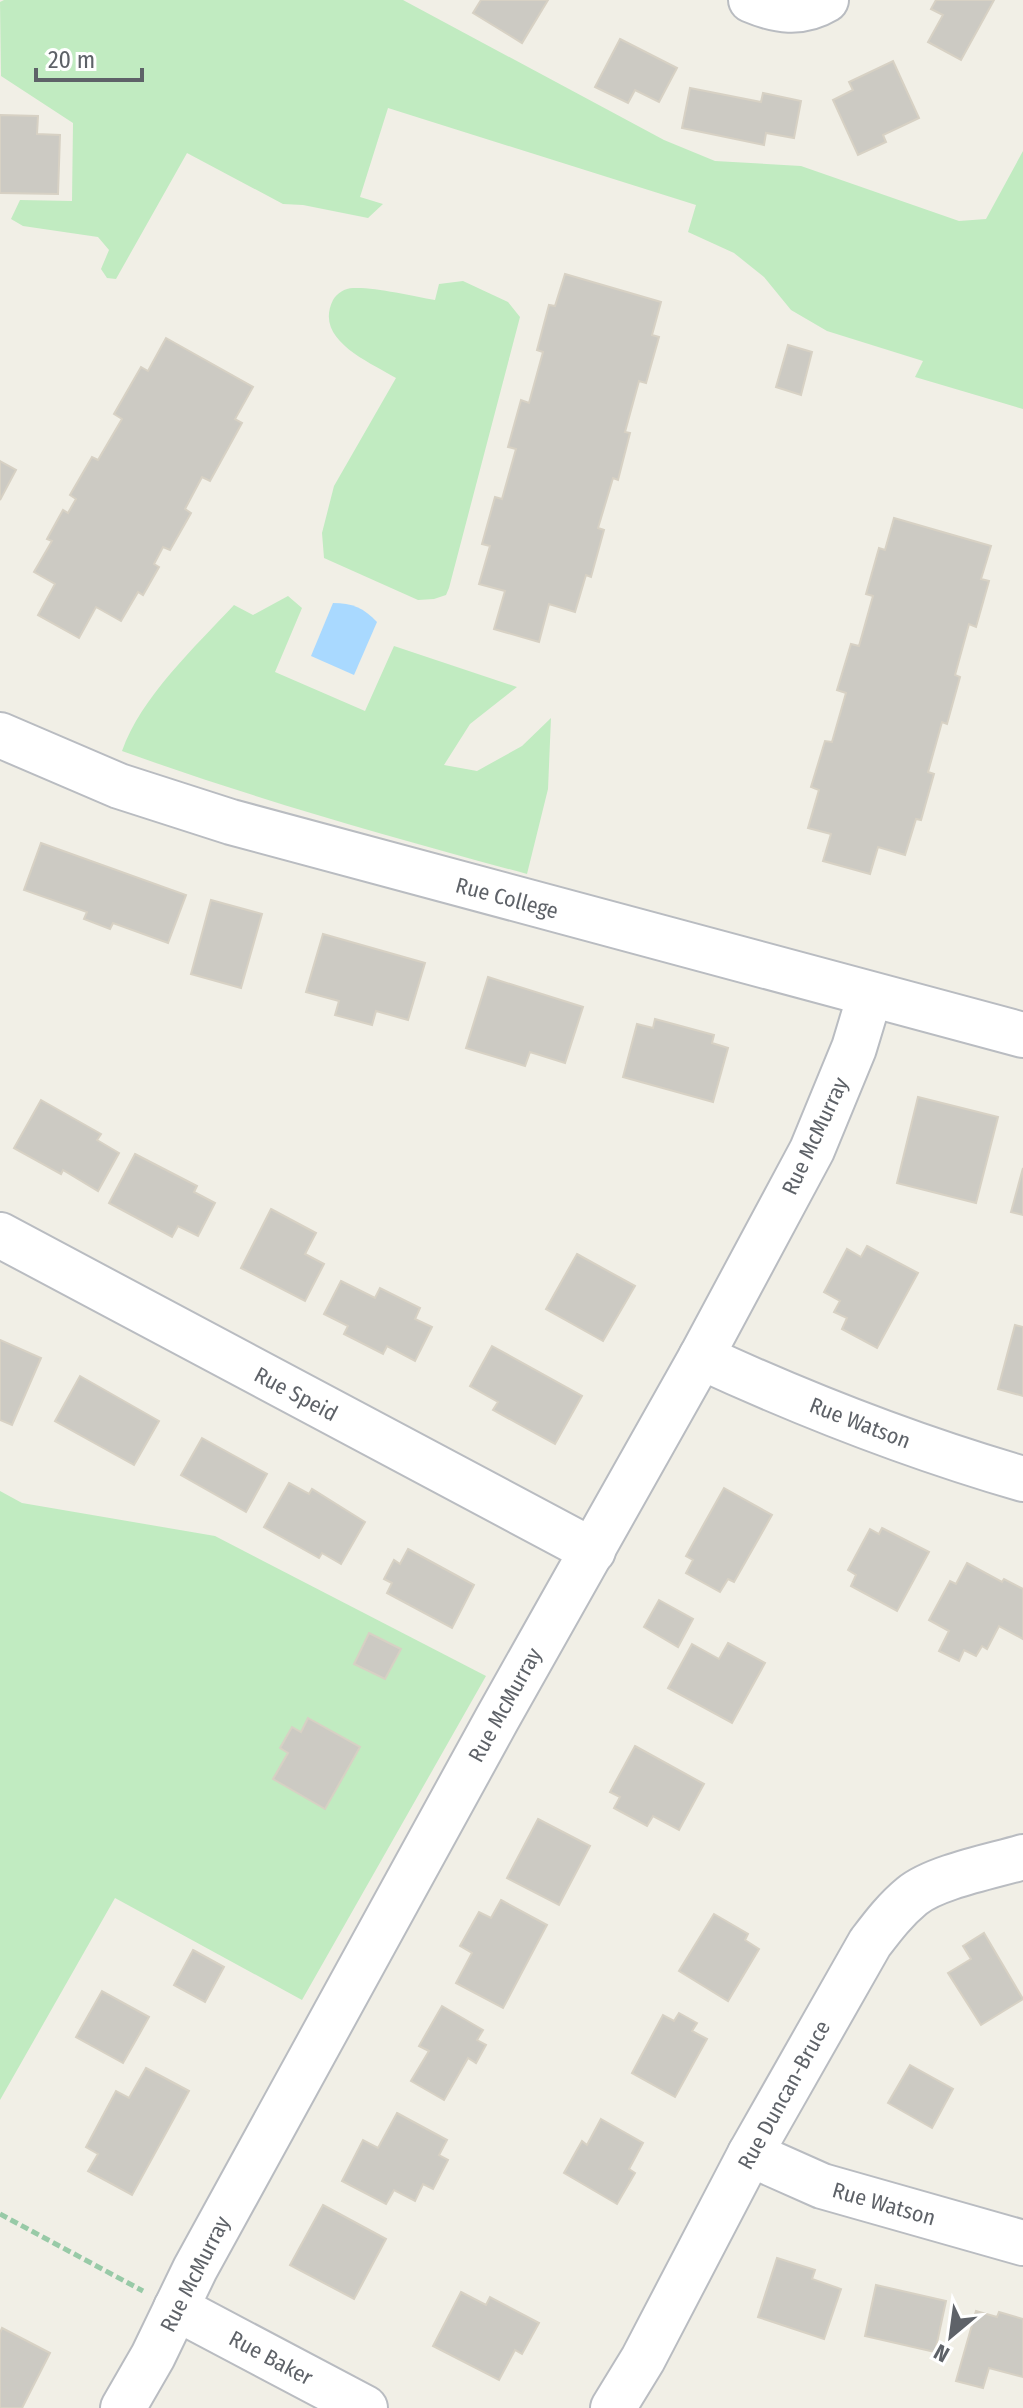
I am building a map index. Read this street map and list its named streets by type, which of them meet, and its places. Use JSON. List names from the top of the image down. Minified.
{"streets":{"street":["Rue College","Rue McMurray","Rue Speid","Rue Watson","Rue Duncan-Bruce","Rue Baker"]},"crossings":[["Rue College","Rue McMurray"],["Rue McMurray","Rue Speid"],["Rue McMurray","Rue Watson"],["Rue McMurray","Rue Baker"],["Rue Watson","Rue Duncan-Bruce"]],"scale_bar":"20 m","north":"bottom left"}
